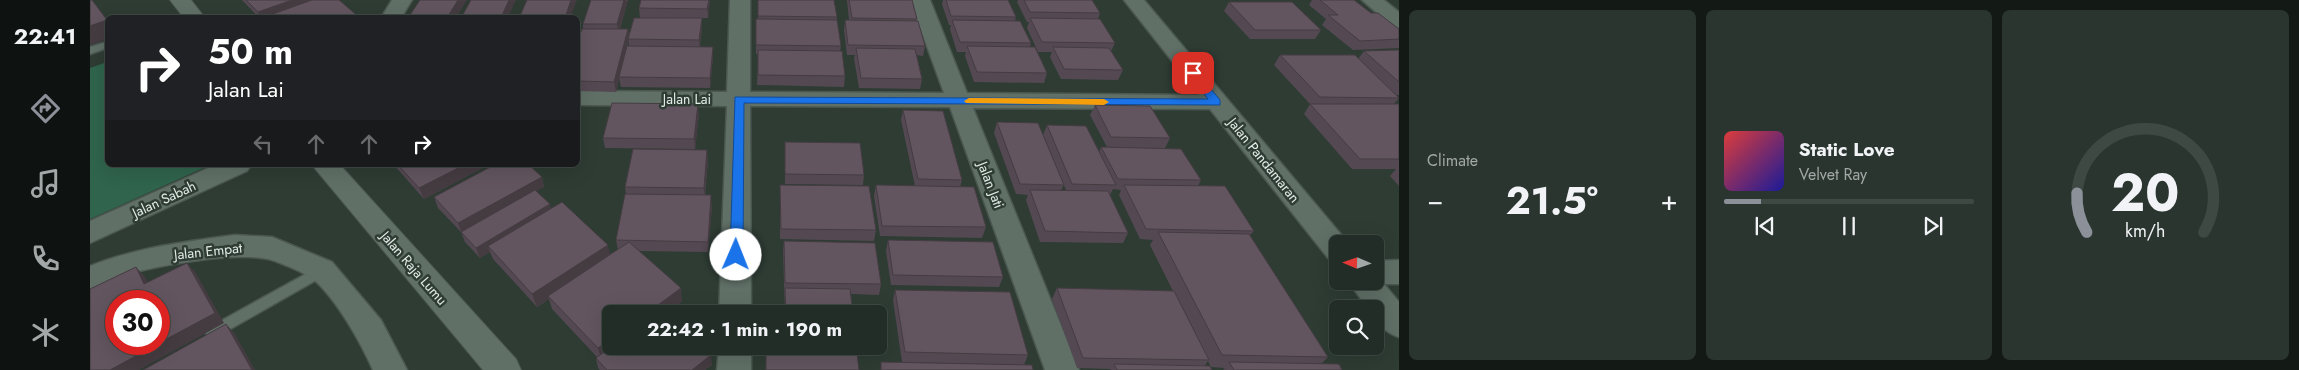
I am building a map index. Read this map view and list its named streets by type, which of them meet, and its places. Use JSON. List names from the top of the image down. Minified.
{"streets":{"street":["Jalan Lai","Jalan Pandamaran","Jalan Jati","Jalan Sabah","Jalan Empat","Jalan Raja Lumu"]},"crossings":[["Jalan Lai","Jalan Pandamaran"],["Jalan Lai","Jalan Jati"]],"north":"left","page":{"tabs":"22:41","tile":"Climate","turn":["50 m","Jalan Lai"],"song":["Static Love","Velvet Ray"],"heat":["−","21.5°","+"],"limit":"30","trip":"22:42 · 1 min · 190 m","gauge":["20","km/h"]}}
